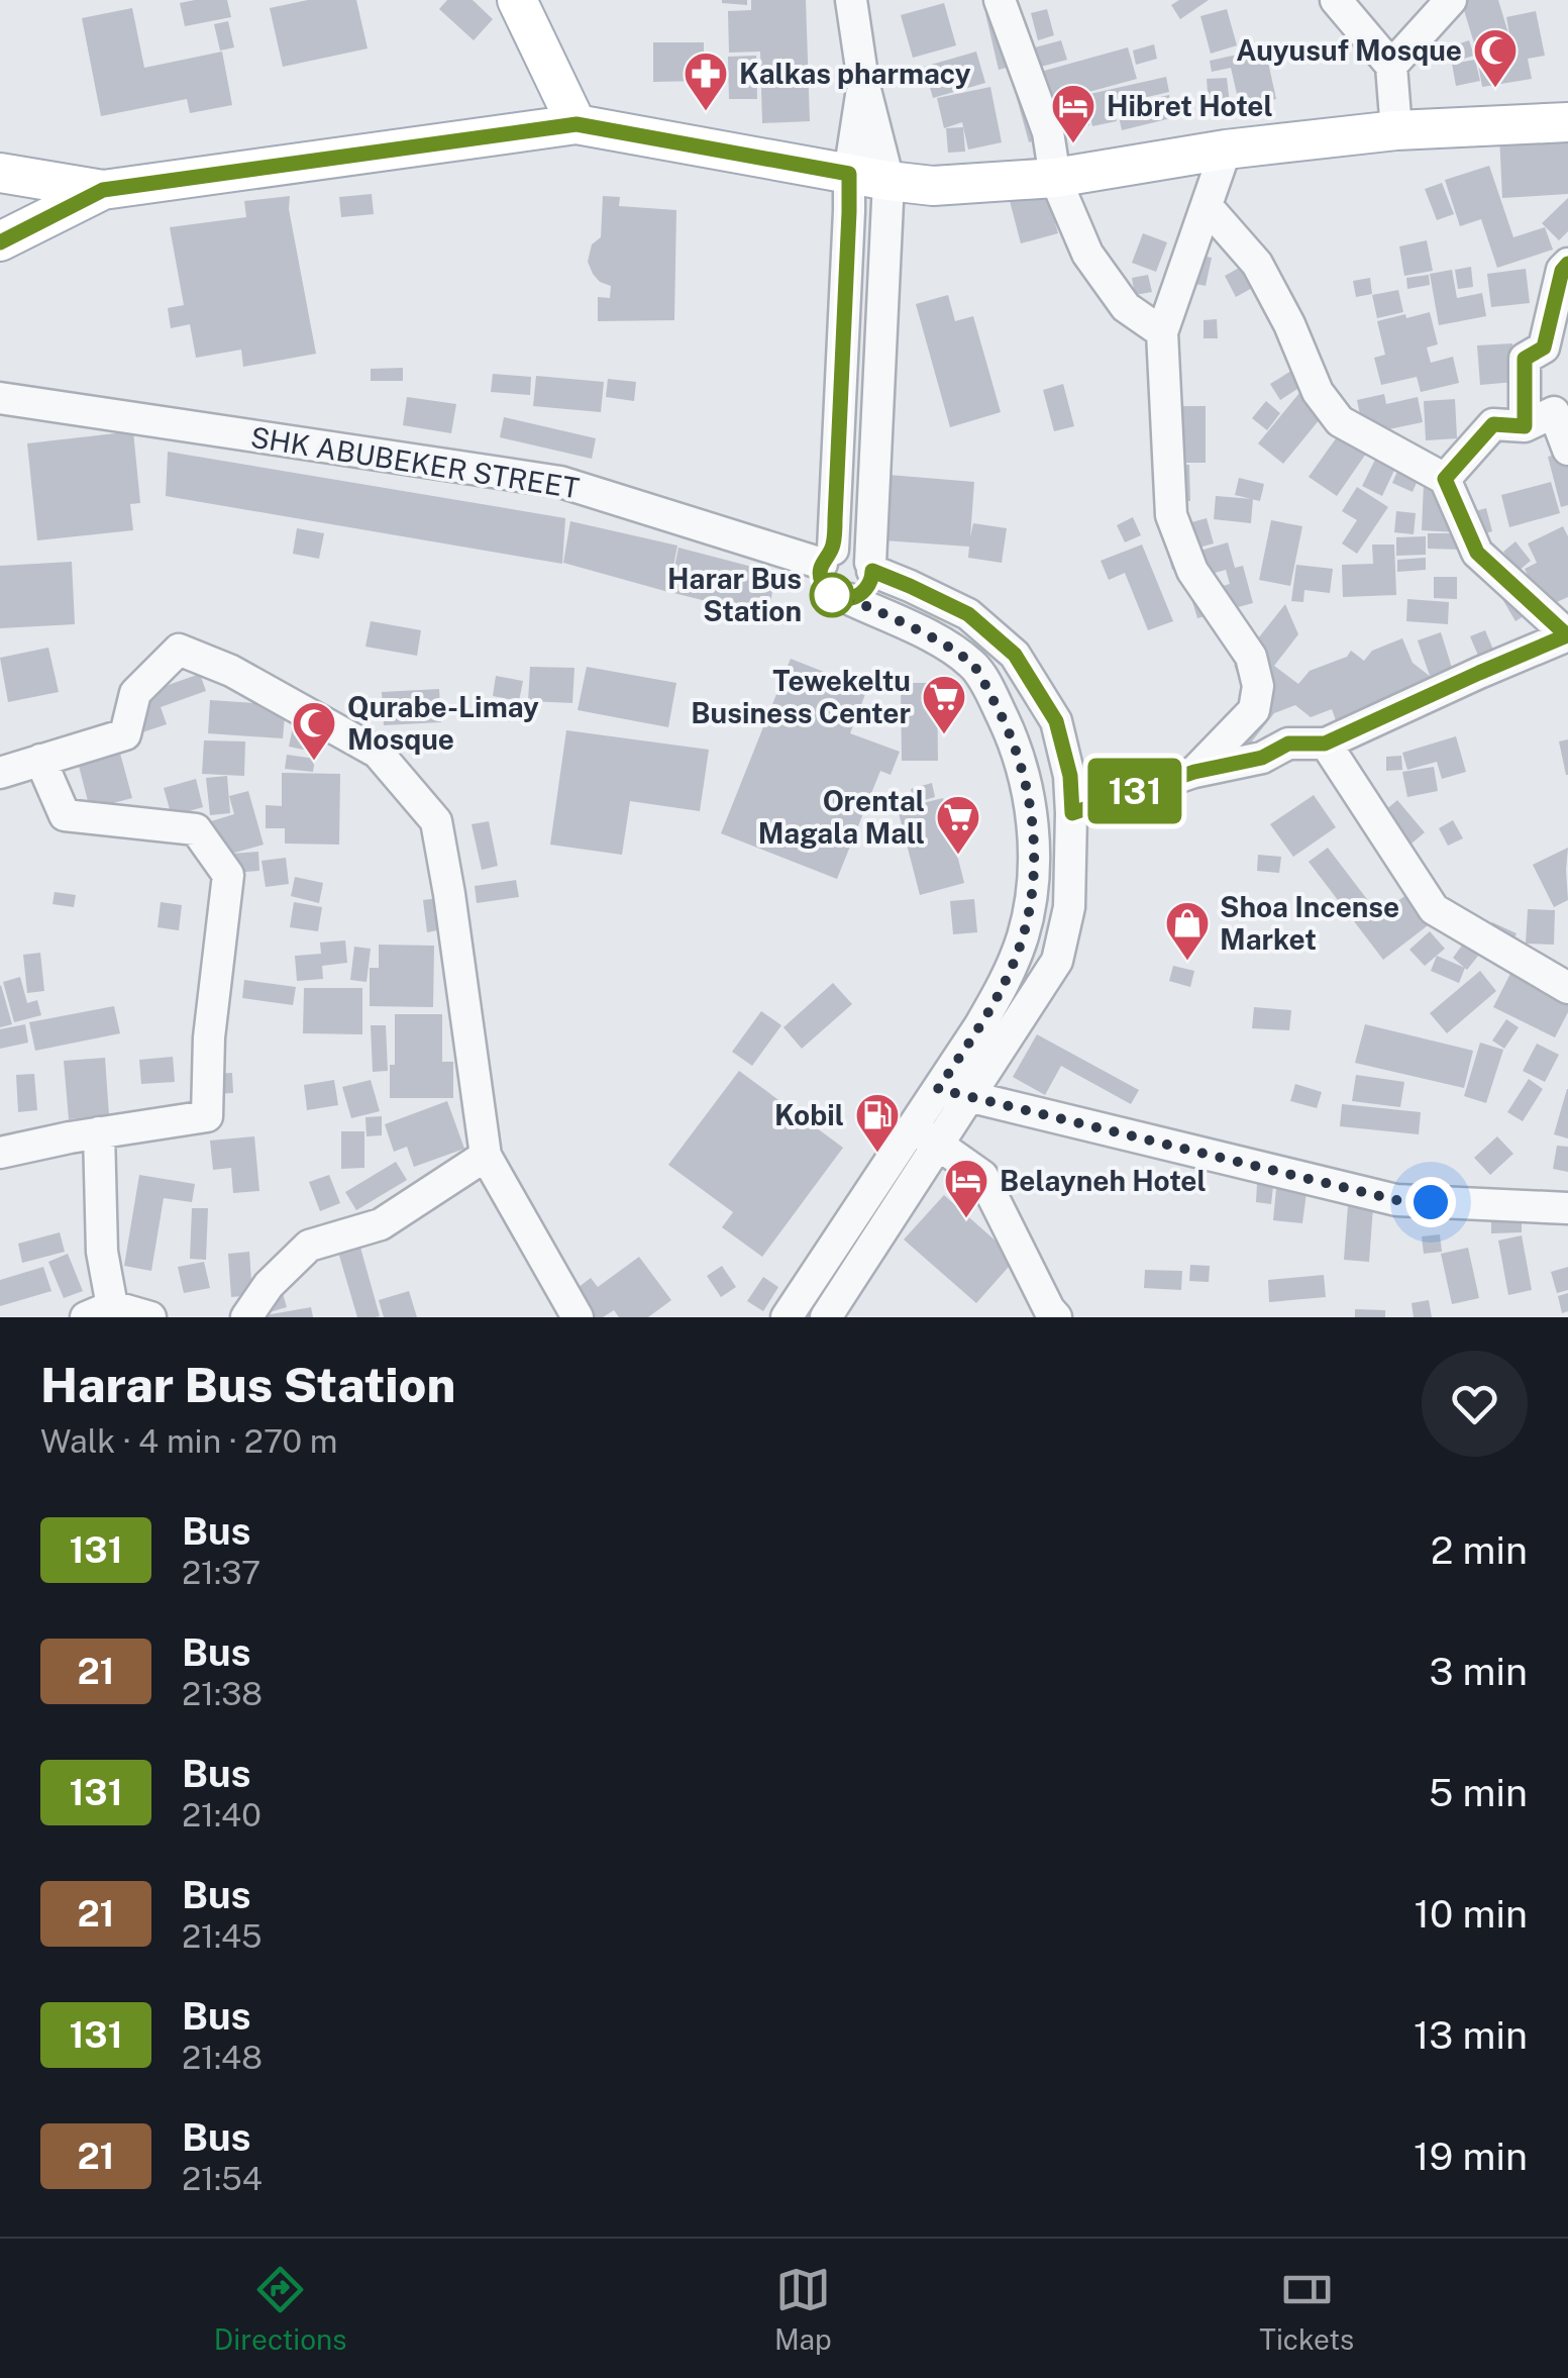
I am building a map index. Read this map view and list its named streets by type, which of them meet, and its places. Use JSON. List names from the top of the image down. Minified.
{"streets":{"street":["SHK ABUBEKER STREET"]},"places":{"mosque":["Auyusuf Mosque","Qurabe-Limay Mosque"],"pharmacy":["Kalkas pharmacy"],"hotel":["Hibret Hotel","Belayneh Hotel"],"other":["Harar Bus Station"],"supermarket":["Tewekeltu Business Center","Orental Magala Mall"],"shop":["Shoa Incense Market"],"fuel station":["Kobil"]},"lines":["bus line 131"],"page":{"on_map":"131","heading":["Harar Bus Station","Walk · 4 min · 270 m"],"list":[{"mark":"131","name":"Bus","note":"21:37","value":"2 min"},{"mark":"21","name":"Bus","note":"21:38","value":"3 min"},{"mark":"131","name":"Bus","note":"21:40","value":"5 min"},{"mark":"21","name":"Bus","note":"21:45","value":"10 min"},{"mark":"131","name":"Bus","note":"21:48","value":"13 min"},{"mark":"21","name":"Bus","note":"21:54","value":"19 min"}],"tabs":["Directions","Map","Tickets"]}}
